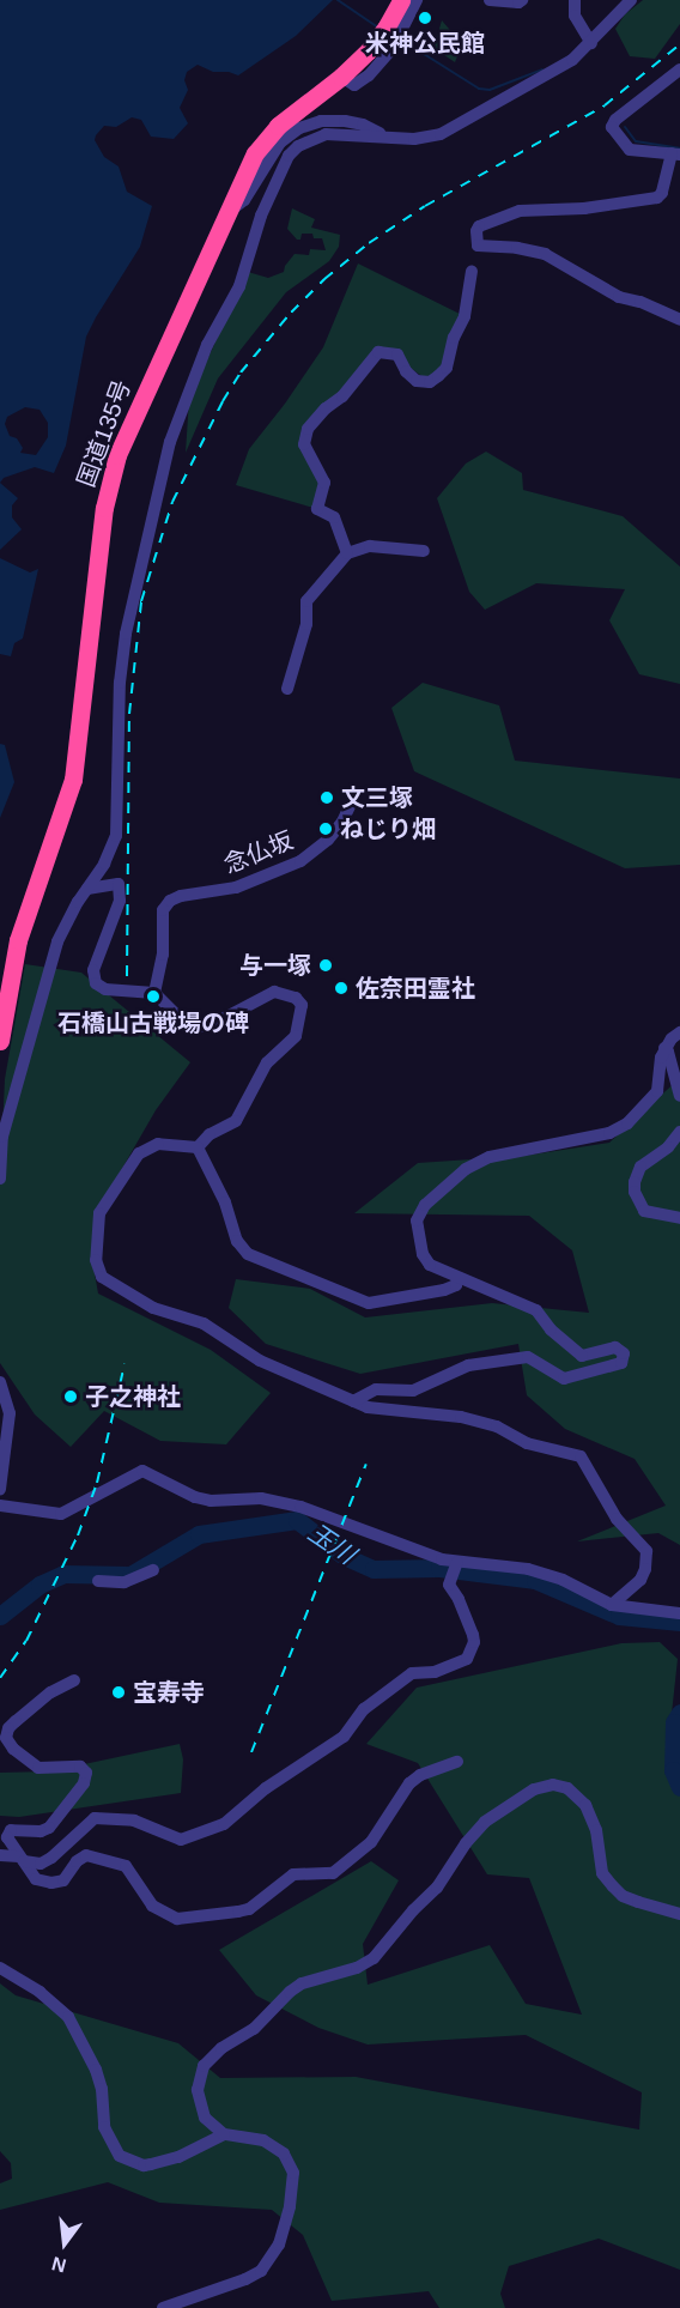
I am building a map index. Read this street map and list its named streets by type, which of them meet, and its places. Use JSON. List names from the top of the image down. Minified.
{"streets":{"highway":["国道135号"],"street":["念仏坂"]},"water":["玉川"],"places":["米神公民館","文三塚","ねじり畑","与一塚","佐奈田霊社","石橋山古戦場の碑","子之神社","宝寿寺"],"north":"bottom"}
